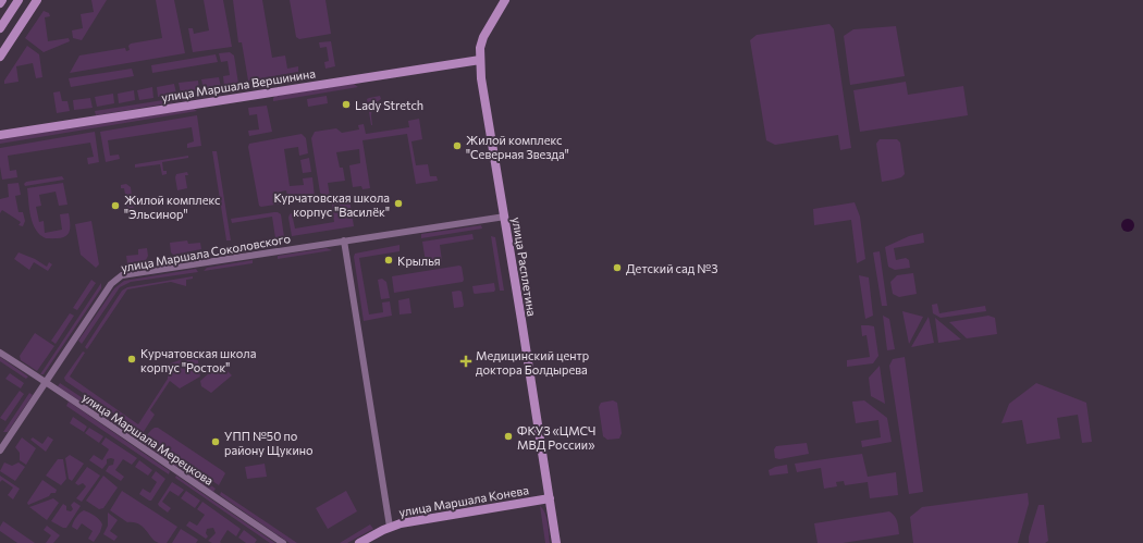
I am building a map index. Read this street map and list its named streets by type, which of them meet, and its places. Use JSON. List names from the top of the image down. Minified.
{"streets":{"street":["улица Маршала Вершинина","улица Маршала Соколовского","улица Расплетина","улица Маршала Мерецкова","улица Маршала Конева"]},"crossings":[["улица Маршала Вершинина","улица Расплетина"],["улица Маршала Соколовского","улица Расплетина"],["улица Маршала Соколовского","улица Маршала Мерецкова"],["улица Расплетина","улица Маршала Конева"]],"places":{"other":["Lady Stretch","Жилой комплекс \"Северная Звезда\"","Курчатовская школа корпус \"Василёк\"","Жилой комплекс \"Эльсинор\"","Крылья","Детский сад №3","Курчатовская школа корпус \"Росток\"","ФКУЗ «ЦМСЧ МВД России»","УПП №50 по району Щукино"],"health":["Медицинский центр доктора Болдырева"]}}
